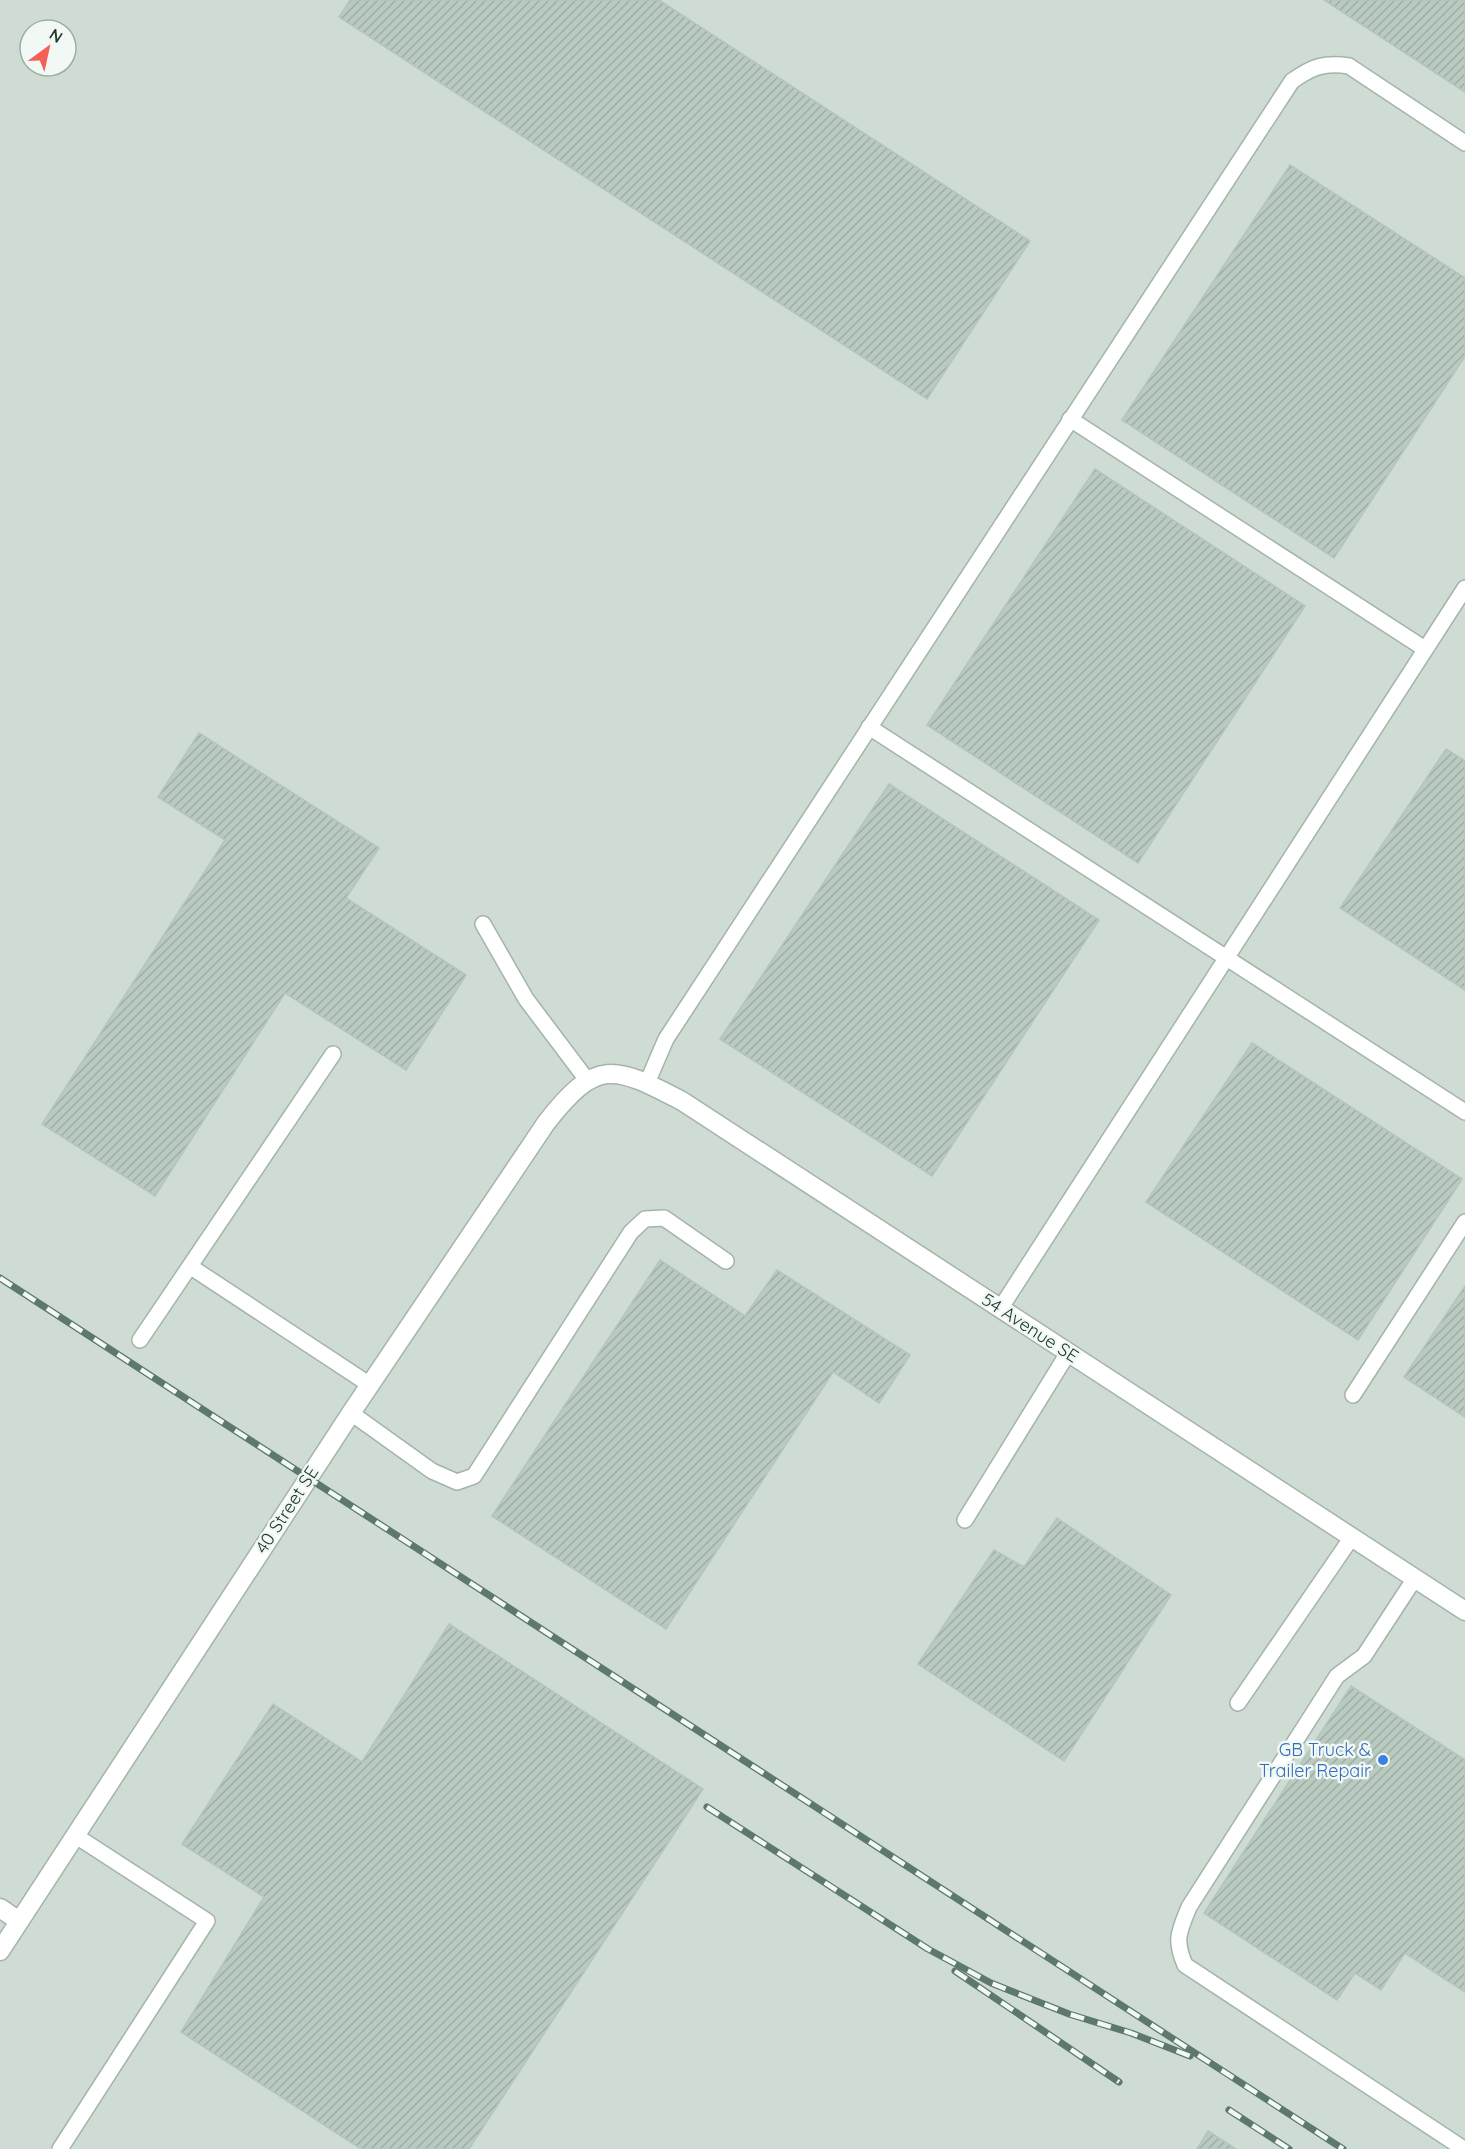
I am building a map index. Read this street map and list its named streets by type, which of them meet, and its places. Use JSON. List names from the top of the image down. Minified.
{"streets":{"street":["54 Avenue SE","40 Street SE"]},"crossings":[["54 Avenue SE","40 Street SE"]],"places":["GB Truck & Trailer Repair"],"north":"top right"}
